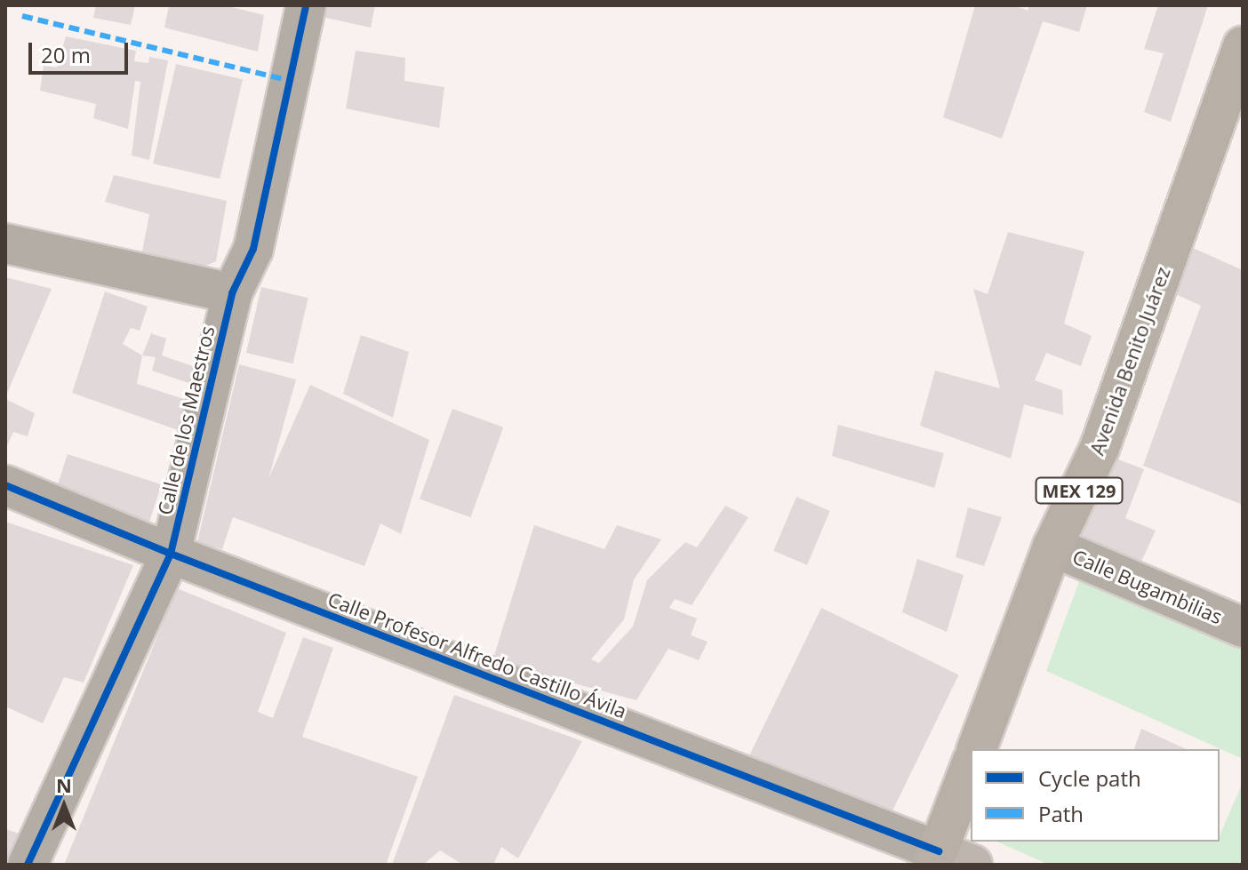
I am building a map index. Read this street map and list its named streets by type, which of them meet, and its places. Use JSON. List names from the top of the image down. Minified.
{"streets":{"main road":["Avenida Benito Juárez","MEX 129"],"street":["Calle de los Maestros","Calle Bugambilias","Calle Profesor Alfredo Castillo Ávila"]},"crossings":[["Avenida Benito Juárez","Calle Bugambilias"],["Calle de los Maestros","Calle Profesor Alfredo Castillo Ávila"]],"legend":["Cycle path","Path"],"scale_bar":"20 m","north":"top"}
